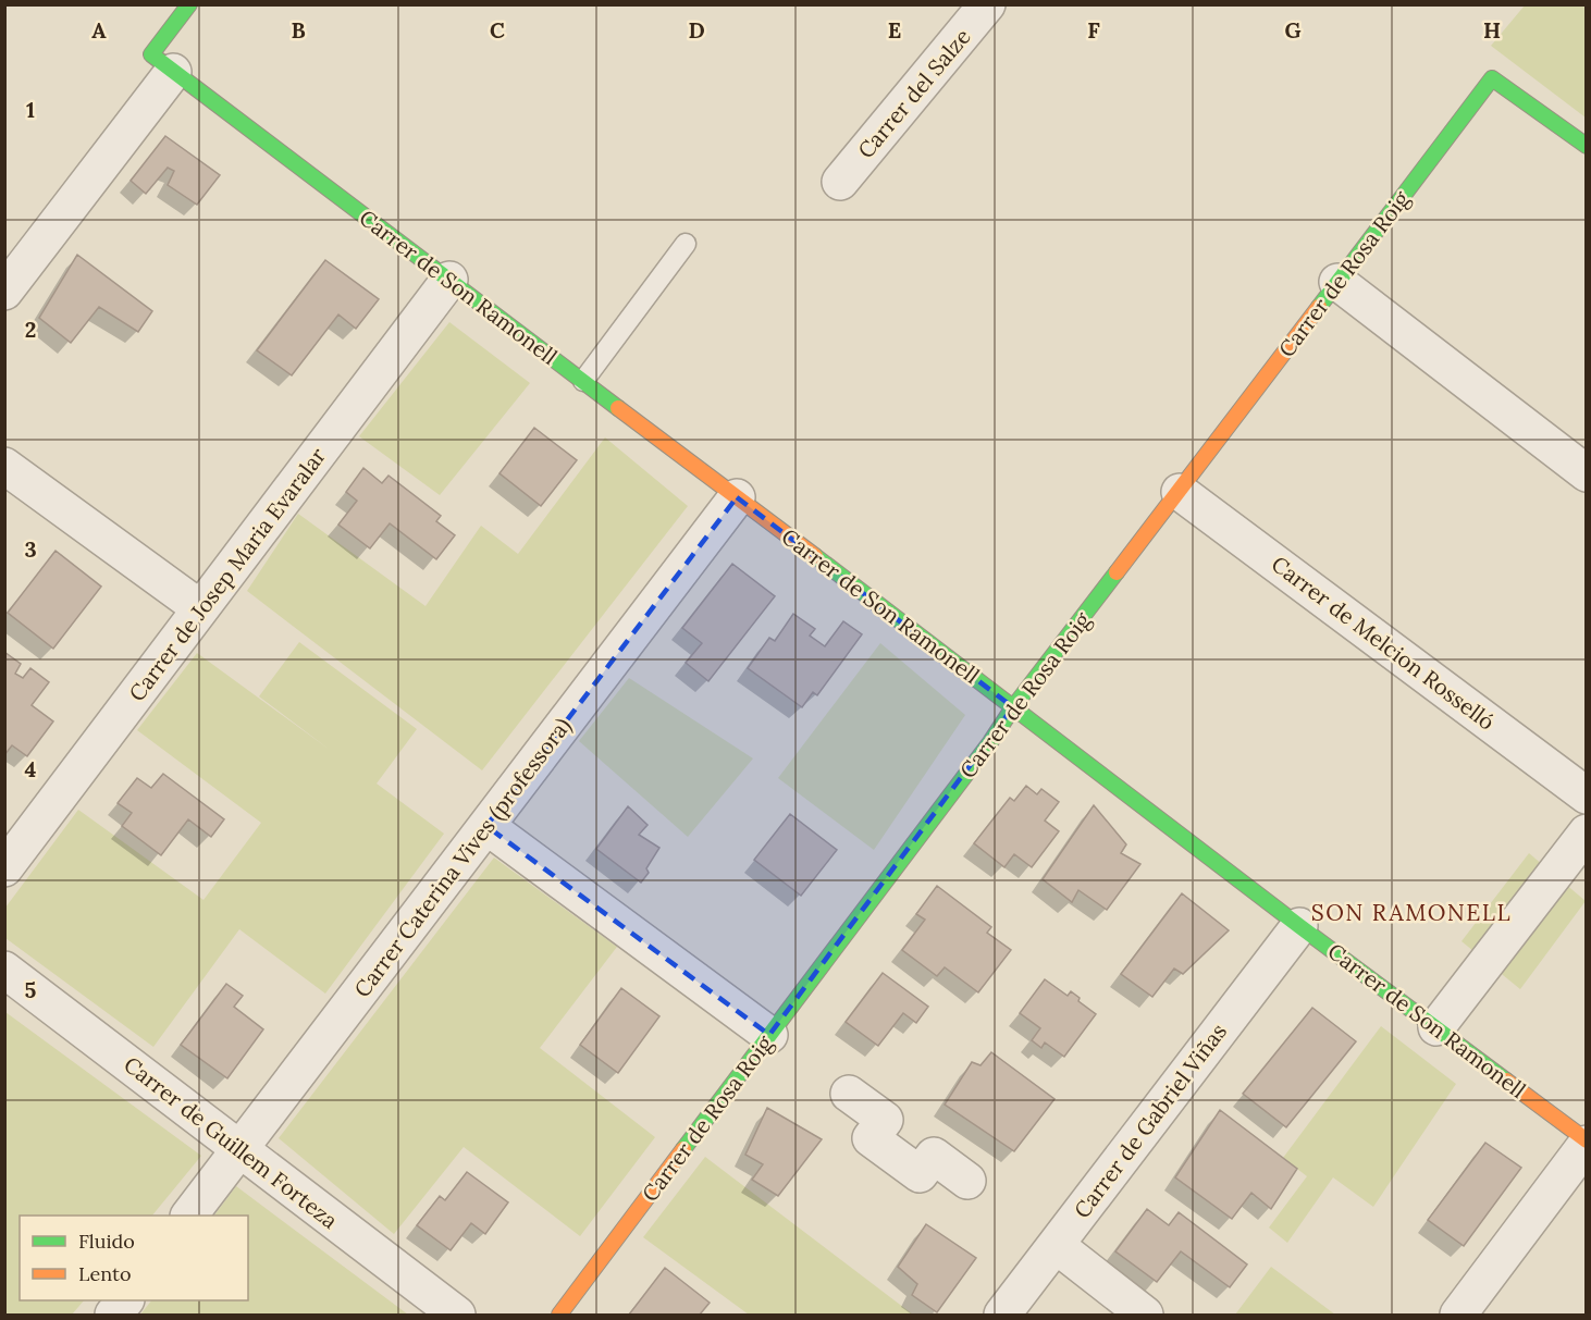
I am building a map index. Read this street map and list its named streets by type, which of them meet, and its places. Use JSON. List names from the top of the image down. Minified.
{"streets":{"street":["Carrer del Salze","Carrer de Rosa Roig","Carrer de Son Ramonell","Carrer de Josep Maria Evaralar","Carrer de Melcion Rosselló","Carrer Caterina Vives (professora)","Carrer de Gabriel Viñas","Carrer de Guillem Forteza"]},"crossings":[["Carrer de Rosa Roig","Carrer de Son Ramonell"],["Carrer de Rosa Roig","Carrer de Melcion Rosselló"],["Carrer de Son Ramonell","Carrer de Josep Maria Evaralar"],["Carrer de Son Ramonell","Carrer Caterina Vives (professora)"],["Carrer de Son Ramonell","Carrer de Gabriel Viñas"],["Carrer Caterina Vives (professora)","Carrer de Guillem Forteza"]],"districts":["SON RAMONELL"],"legend":["Fluido","Lento"],"grid":{"columns":["A","B","C","D","E","F","G","H"],"rows":["1","2","3","4","5"]}}
